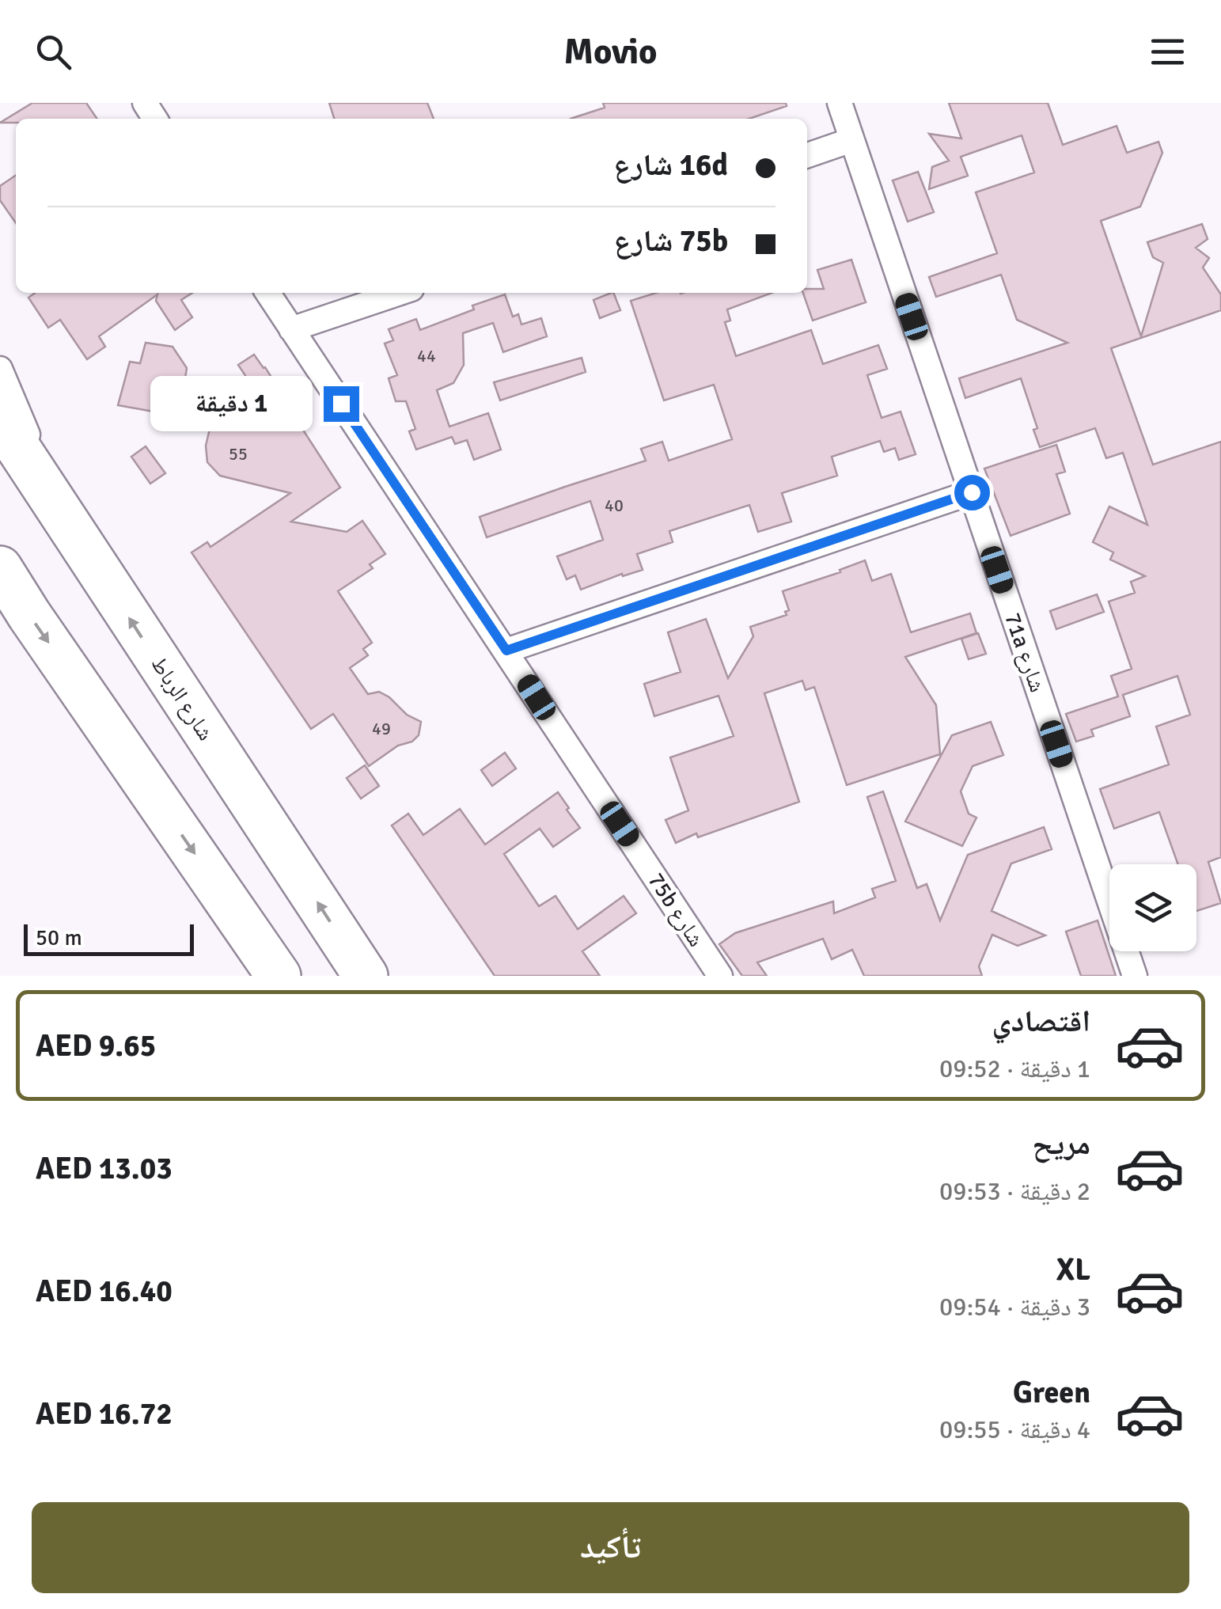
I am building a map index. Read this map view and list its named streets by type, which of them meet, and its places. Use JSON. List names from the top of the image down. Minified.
{"streets":{"highway":["شارع الرباط"],"street":["71a شارع","75b شارع"]},"house_numbers":["44","55","40","49"],"scale_bar":"50 m","page":{"header":"Movio","banner":["16d شارع","75b شارع"],"bubble":"1 دقيقة","scale":"50 m","list":[{"name":"اقتصادي","note":"1 دقيقة · 09:52","value":"AED 9.65"},{"name":"مريح","note":"2 دقيقة · 09:53","value":"AED 13.03"},{"name":"XL","note":"3 دقيقة · 09:54","value":"AED 16.40"},{"name":"Green","note":"4 دقيقة · 09:55","value":"AED 16.72"}],"buttons":"تأكيد"}}
